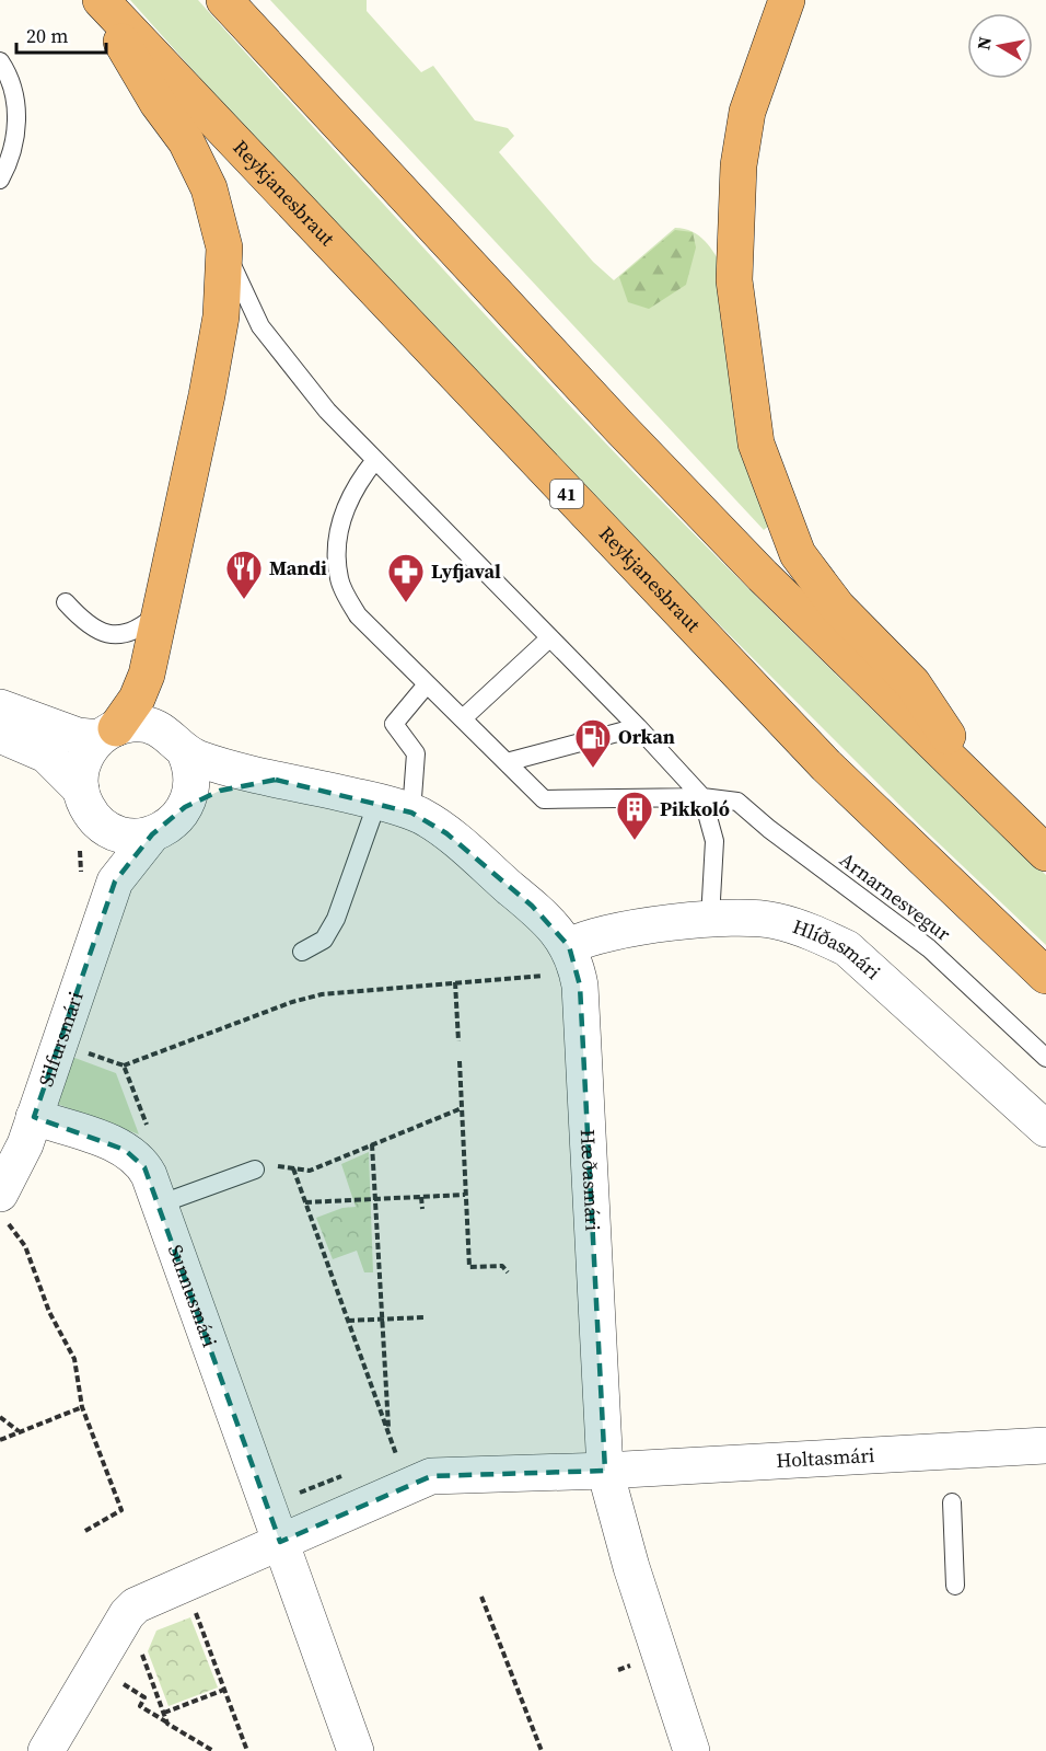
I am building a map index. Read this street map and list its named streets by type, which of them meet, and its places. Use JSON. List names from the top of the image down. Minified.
{"streets":{"highway":["Reykjanesbraut","41"],"street":["Hlíðasmári","Silfursmári","Hæðasmári","Sunnusmári","Holtasmári"],"lane":["Arnarnesvegur"]},"crossings":[["Hlíðasmári","Hæðasmári"],["Silfursmári","Hæðasmári"],["Silfursmári","Sunnusmári"],["Hæðasmári","Holtasmári"]],"places":{"restaurant":["Mandi"],"pharmacy":["Lyfjaval"],"fuel station":["Orkan"],"building":["Pikkoló"]},"scale_bar":"20 m","north":"left"}
